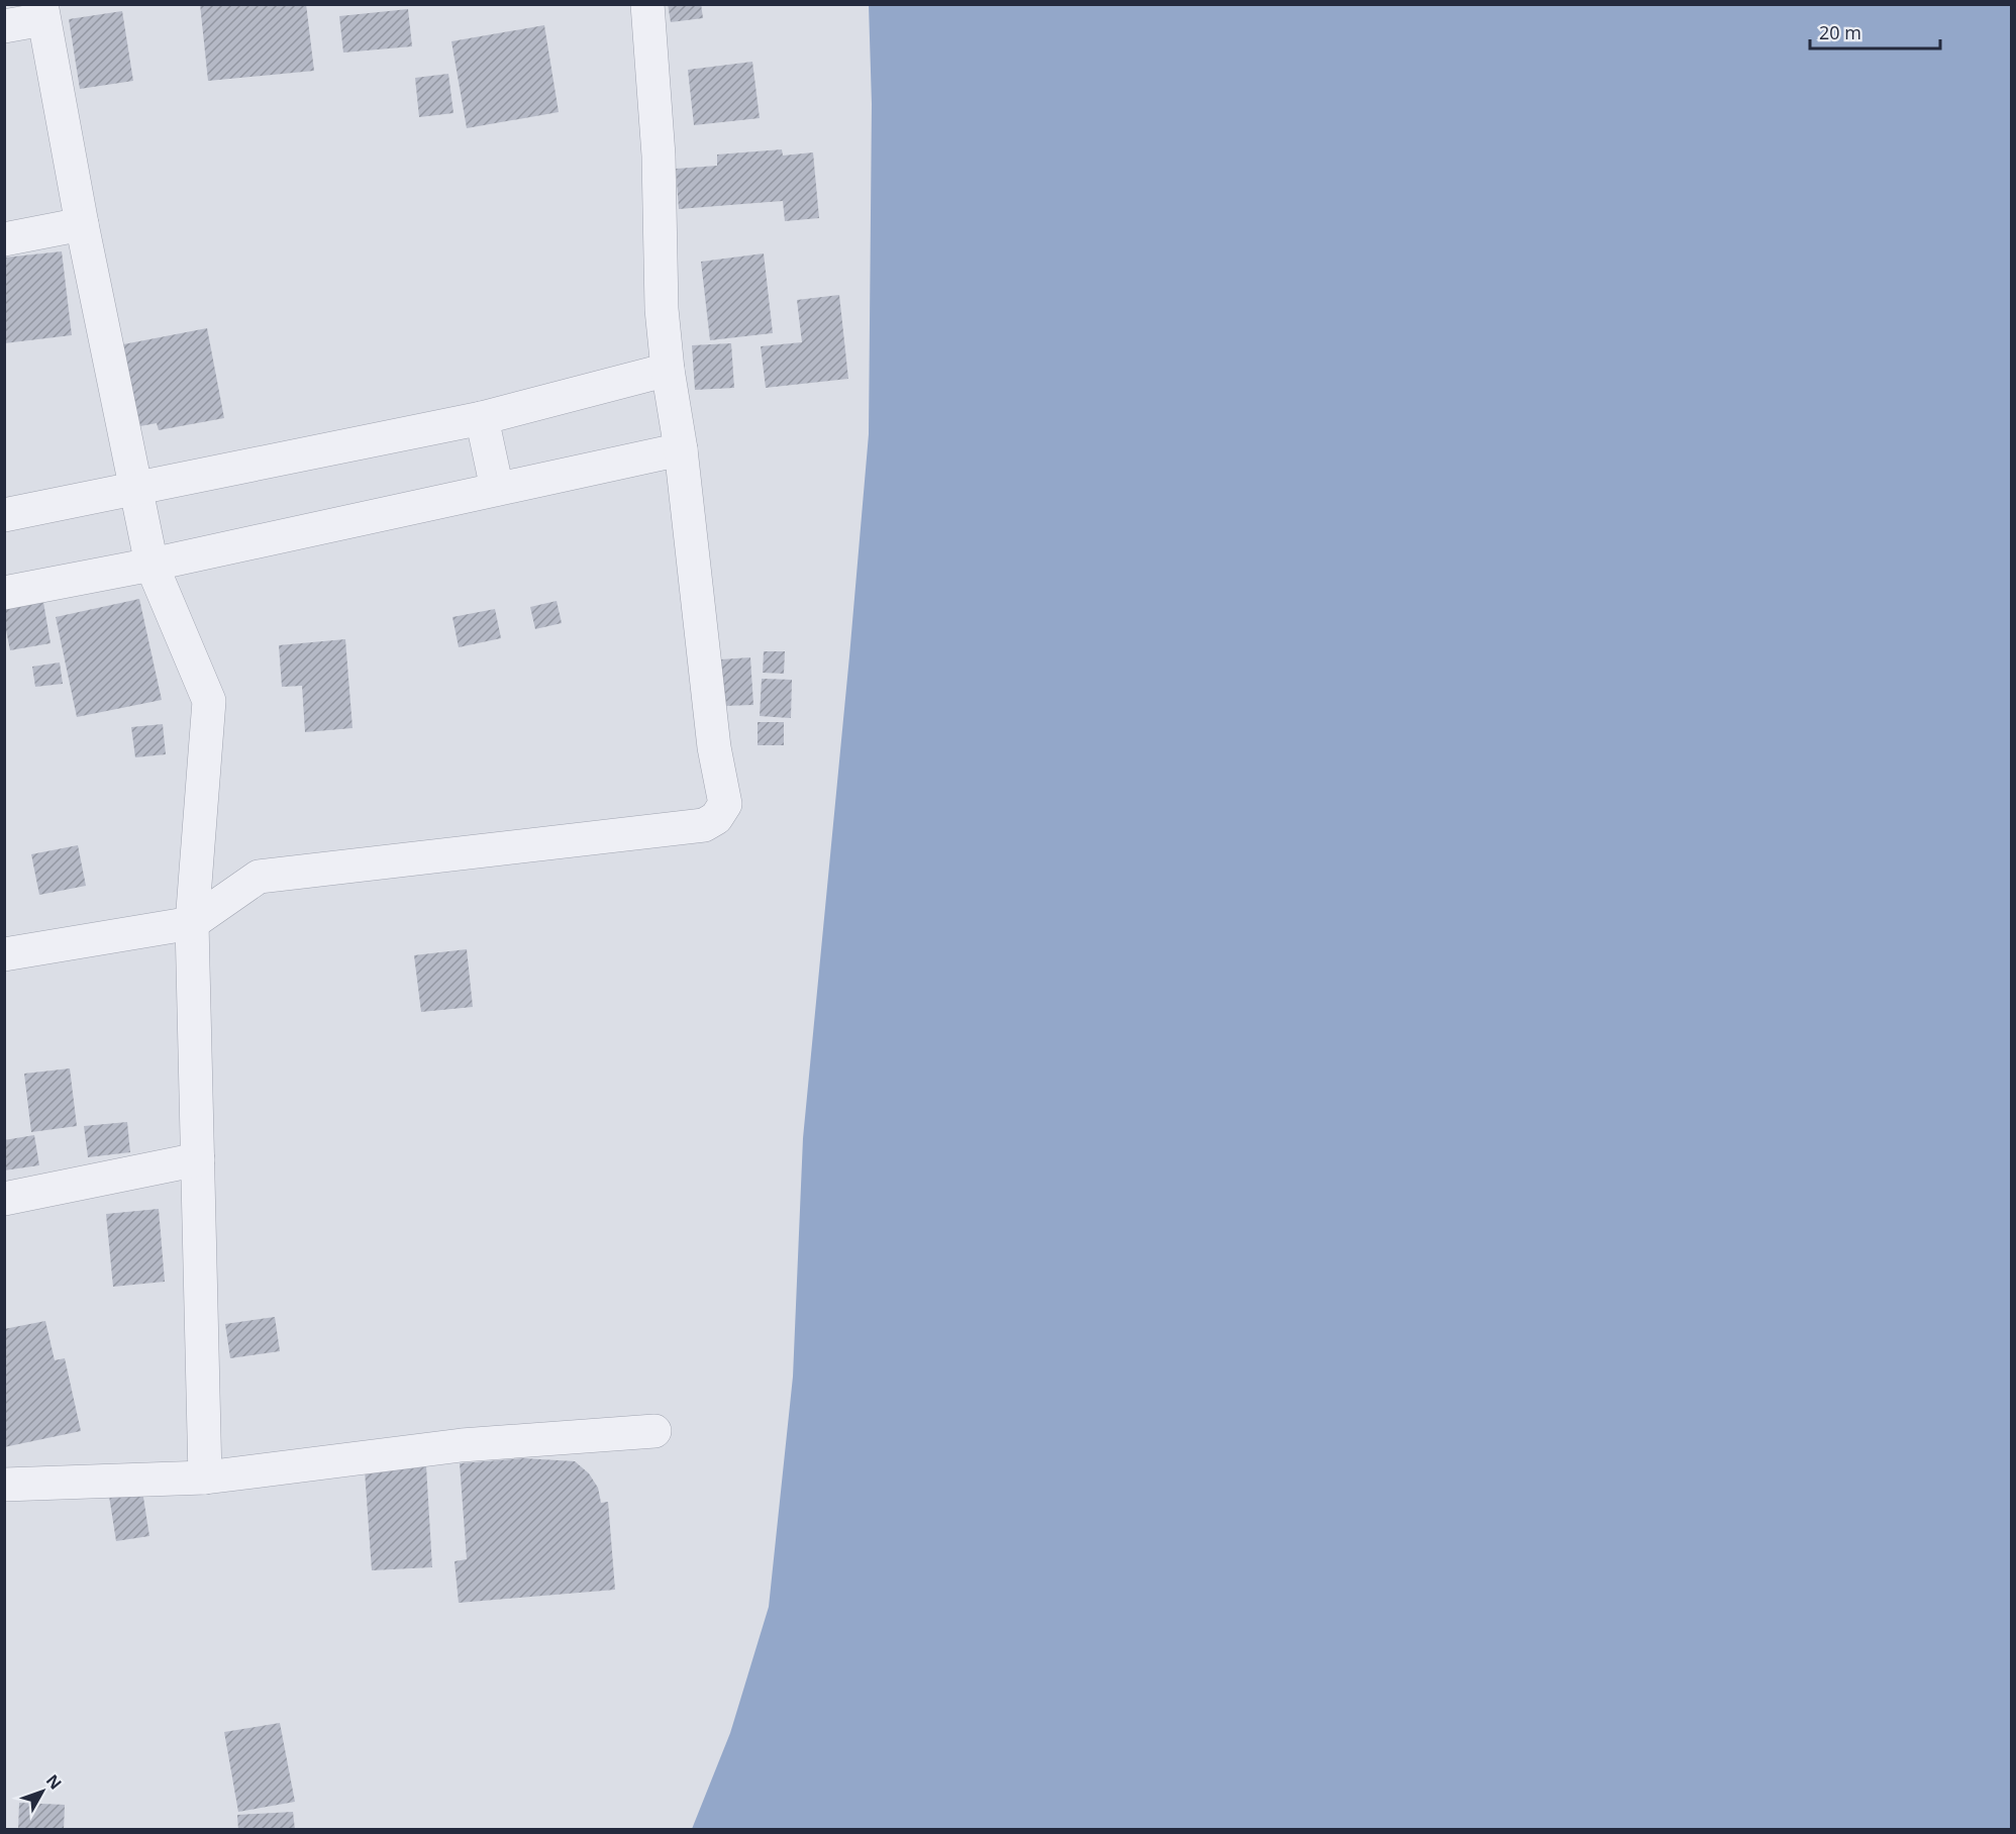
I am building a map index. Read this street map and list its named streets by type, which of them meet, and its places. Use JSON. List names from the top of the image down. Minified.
{"scale_bar":"20 m","north":"top right"}
